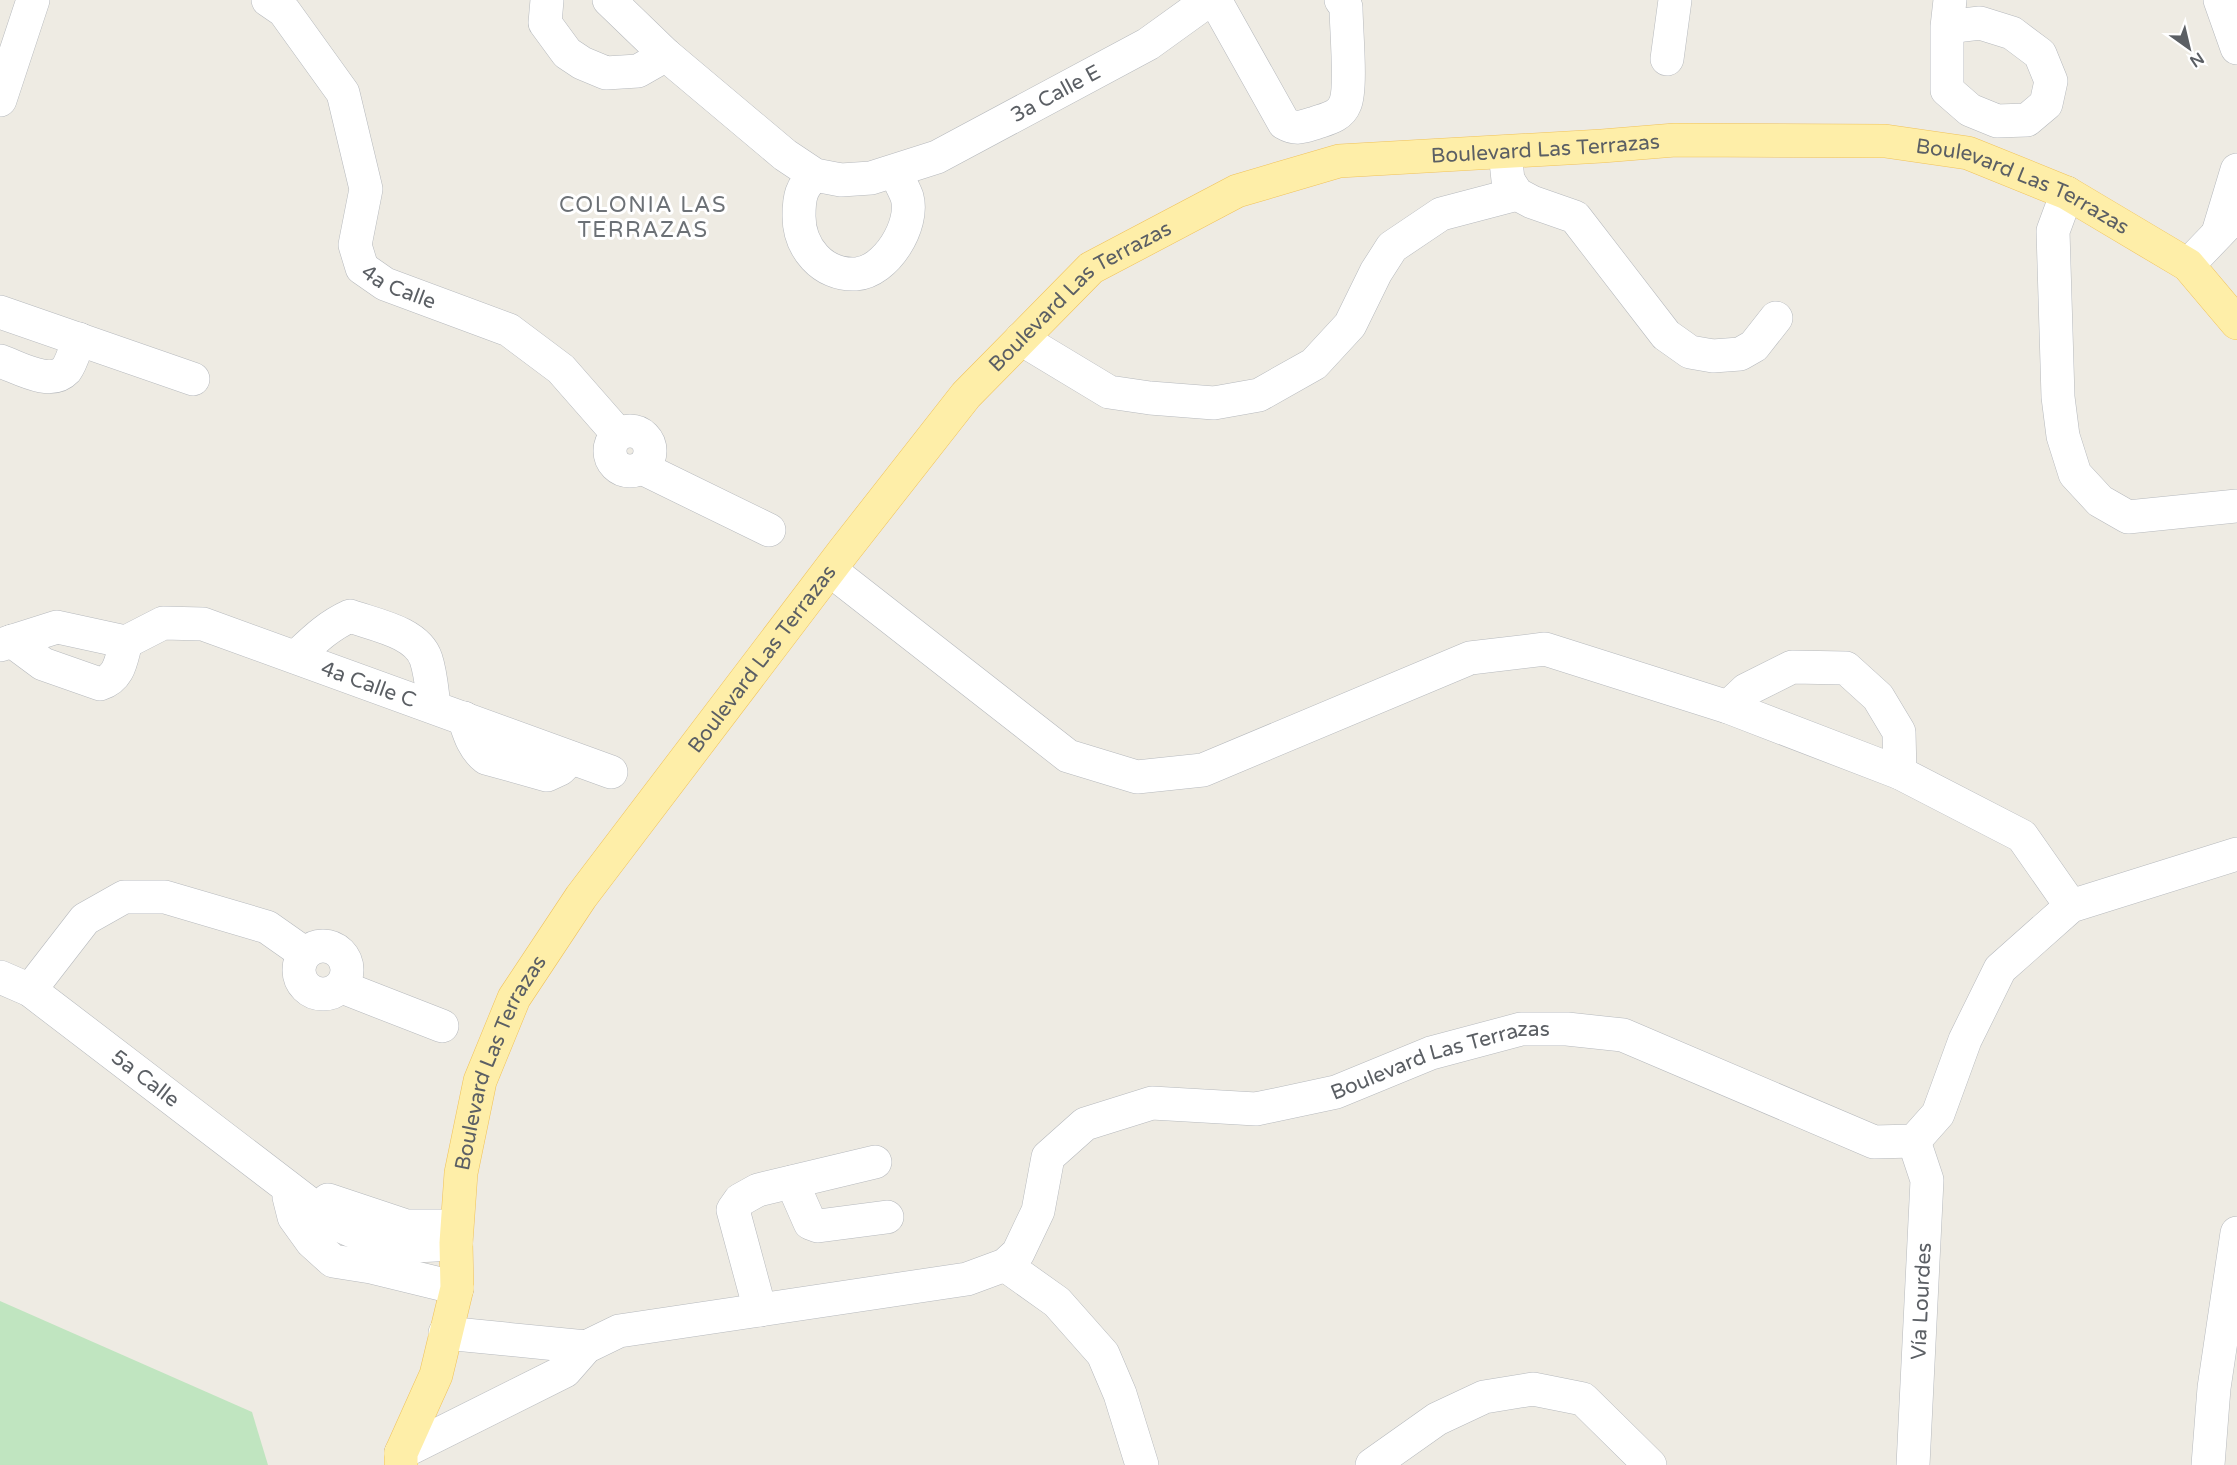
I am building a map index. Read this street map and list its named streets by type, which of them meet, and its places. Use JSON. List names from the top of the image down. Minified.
{"streets":{"main road":["Boulevard Las Terrazas"],"street":["3a Calle E","4a Calle","4a Calle C","5a Calle","Vía Lourdes"]},"crossings":[["Boulevard Las Terrazas","5a Calle"],["Boulevard Las Terrazas","Vía Lourdes"]],"districts":["COLONIA LAS TERRAZAS"],"north":"bottom right"}
